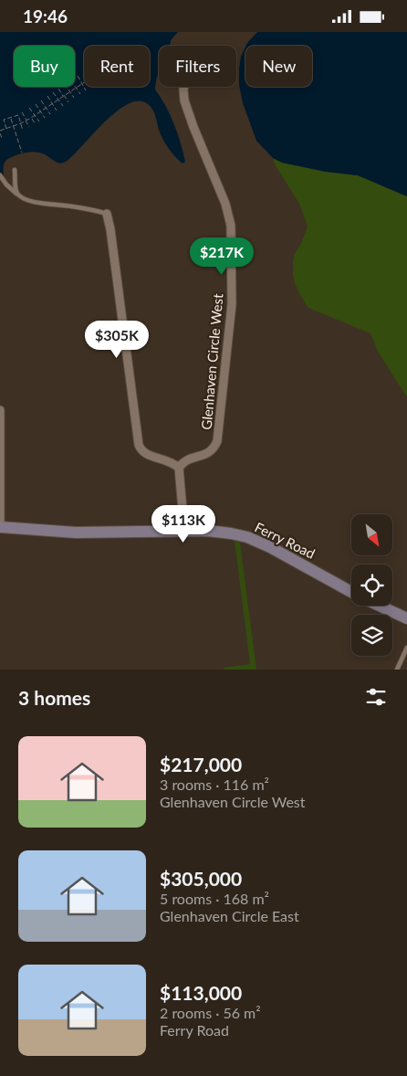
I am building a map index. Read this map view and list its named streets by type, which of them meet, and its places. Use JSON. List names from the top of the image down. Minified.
{"streets":{"main road":["Ferry Road"],"street":["Glenhaven Circle West"]},"north":"bottom right","page":{"status":"19:46","chip":["Buy","Rent","Filters","New"],"price":["$217K","$305K","$113K"],"heading":"3 homes","list":[{"name":"$217,000","note":"3 rooms · 116 m² · Glenhaven Circle West"},{"name":"$305,000","note":"5 rooms · 168 m² · Glenhaven Circle East"},{"name":"$113,000","note":"2 rooms · 56 m² · Ferry Road"}]}}
